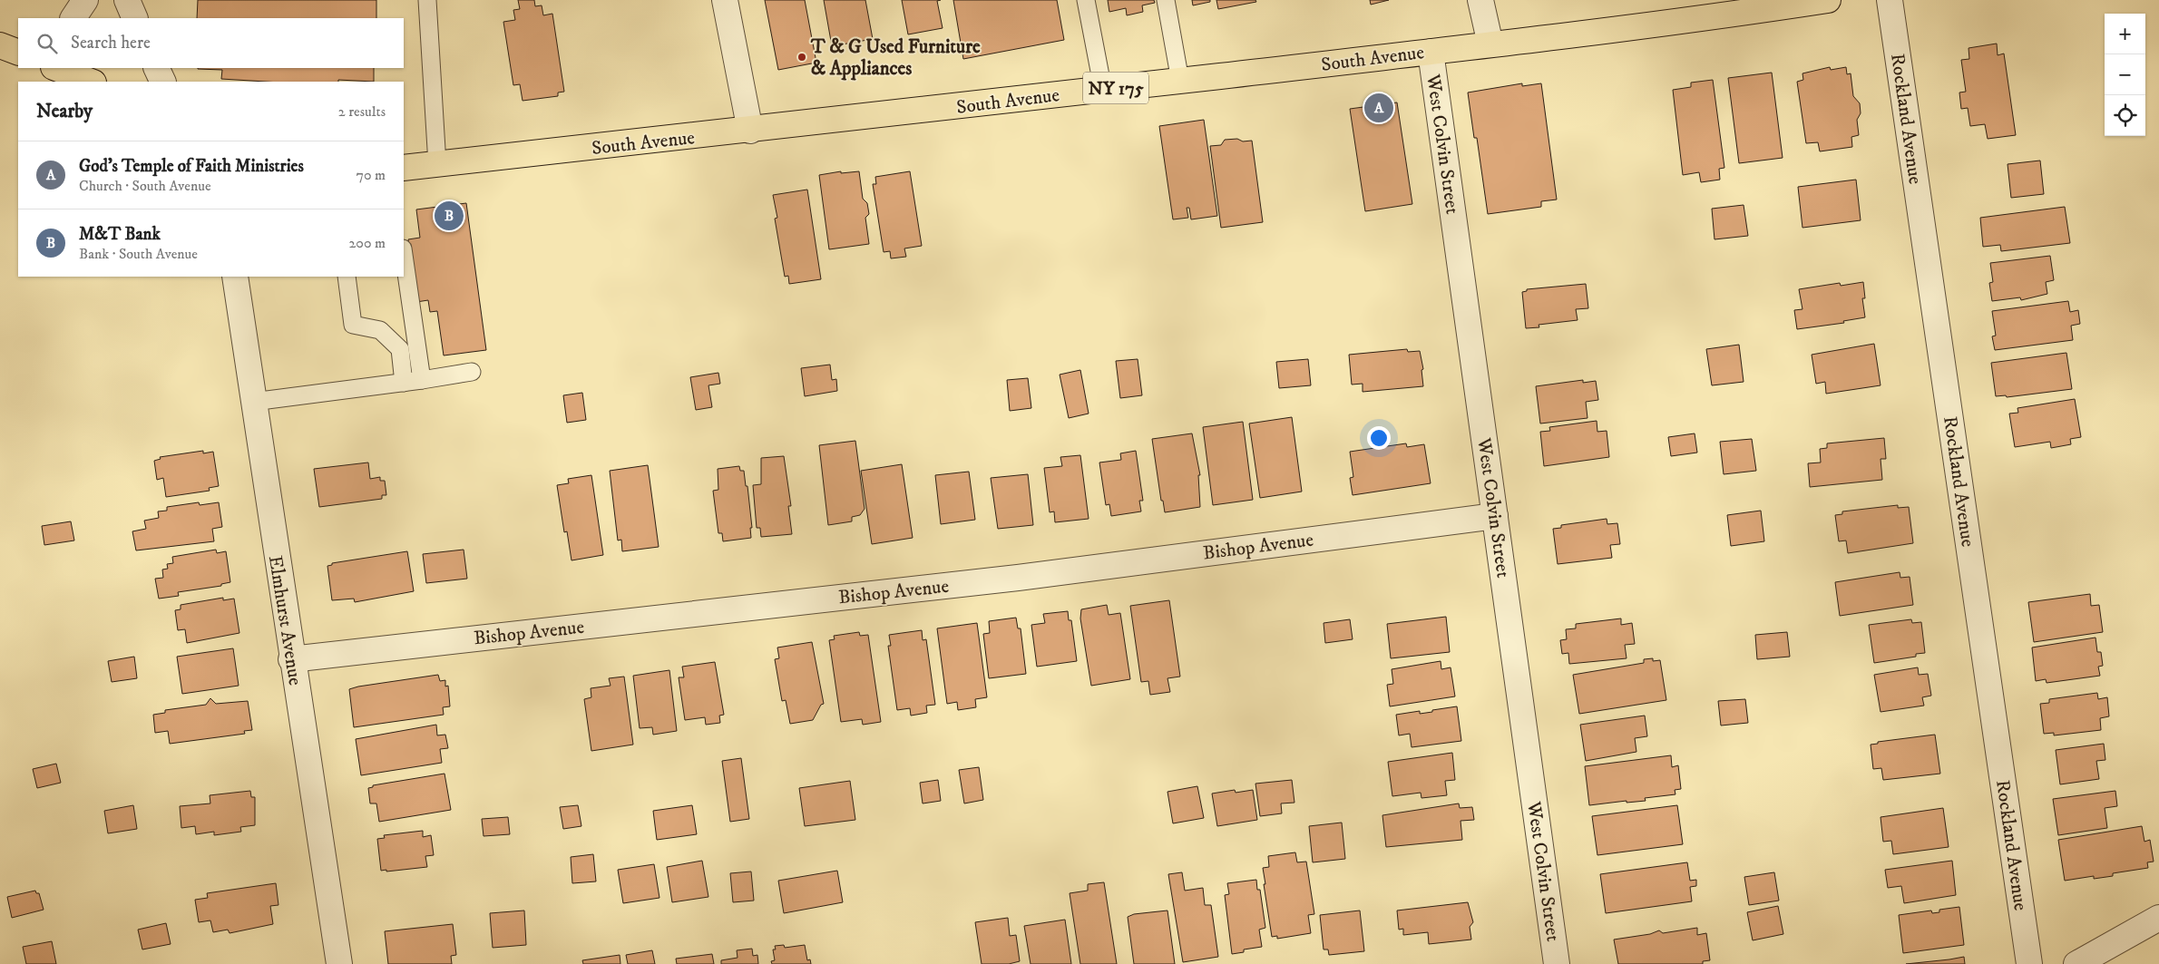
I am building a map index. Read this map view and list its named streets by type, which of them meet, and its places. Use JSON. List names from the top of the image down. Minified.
{"streets":{"main road":["South Avenue","NY 175"],"street":["Rockland Avenue","West Colvin Street","Bishop Avenue","Elmhurst Avenue"]},"crossings":[["South Avenue","West Colvin Street"],["West Colvin Street","Bishop Avenue"],["Bishop Avenue","Elmhurst Avenue"]],"places":["T & G Used Furniture & Appliances"],"page":{"map_buttons":["+","−"],"search":"Search here","heading":["Nearby","2 results"],"pins":["A","B"],"list":[{"mark":"A","name":"God's Temple of Faith Ministries","note":"Church · South Avenue","value":"70 m"},{"mark":"B","name":"M&T Bank","note":"Bank · South Avenue","value":"200 m"}]}}
